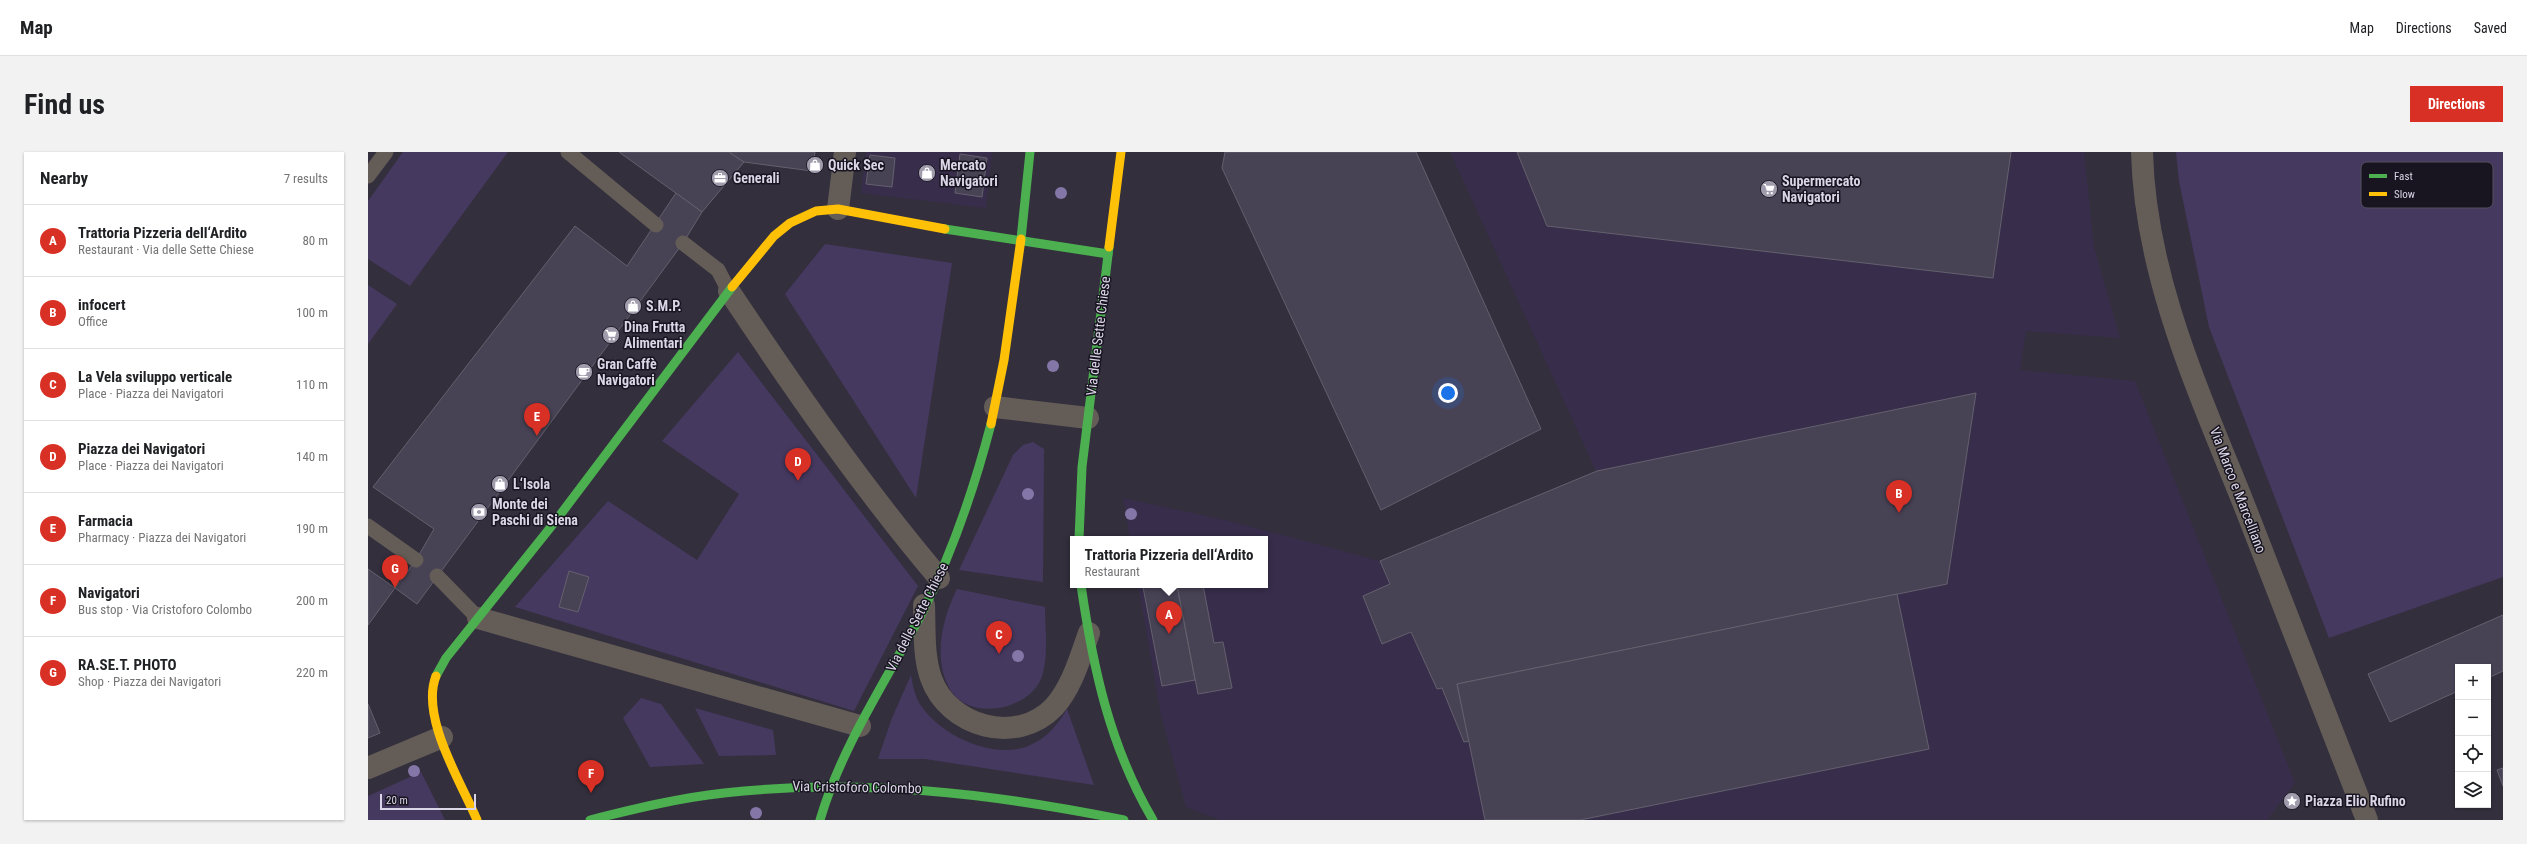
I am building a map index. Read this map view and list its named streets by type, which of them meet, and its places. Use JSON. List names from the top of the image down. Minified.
{"streets":{"main road":["Via delle Sette Chiese","Via Cristoforo Colombo"],"street":["Via Marco e Marcelliano"]},"crossings":[["Via delle Sette Chiese","Via Cristoforo Colombo"]],"places":{"shop":["Quick Sec","Mercato Navigatori","S.M.P.","L‘Isola"],"office":["Generali"],"supermarket":["Supermercato Navigatori","Dina Frutta Alimentari"],"cafe":["Gran Caffè Navigatori"],"bank":["Monte dei Paschi di Siena"],"place":["Piazza Elio Rufino"]},"legend":["Fast","Slow"],"scale_bar":"20 m","page":{"header":"Map","nav":["Map","Directions","Saved"],"buttons":"Directions","title":"Find us","heading":["Nearby","7 results"],"list":[{"mark":"A","name":"Trattoria Pizzeria dell‘Ardito","note":"Restaurant · Via delle Sette Chiese","value":"80 m"},{"mark":"B","name":"infocert","note":"Office","value":"100 m"},{"mark":"C","name":"La Vela sviluppo verticale","note":"Place · Piazza dei Navigatori","value":"110 m"},{"mark":"D","name":"Piazza dei Navigatori","note":"Place · Piazza dei Navigatori","value":"140 m"},{"mark":"E","name":"Farmacia","note":"Pharmacy · Piazza dei Navigatori","value":"190 m"},{"mark":"F","name":"Navigatori","note":"Bus stop · Via Cristoforo Colombo","value":"200 m"},{"mark":"G","name":"RA.SE.T. PHOTO","note":"Shop · Piazza dei Navigatori","value":"220 m"}],"pins":["E","D","B","G","A","C","F"],"popup":["Trattoria Pizzeria dell‘Ardito","Restaurant"],"map_buttons":["+","−"],"scale":"20 m"}}
